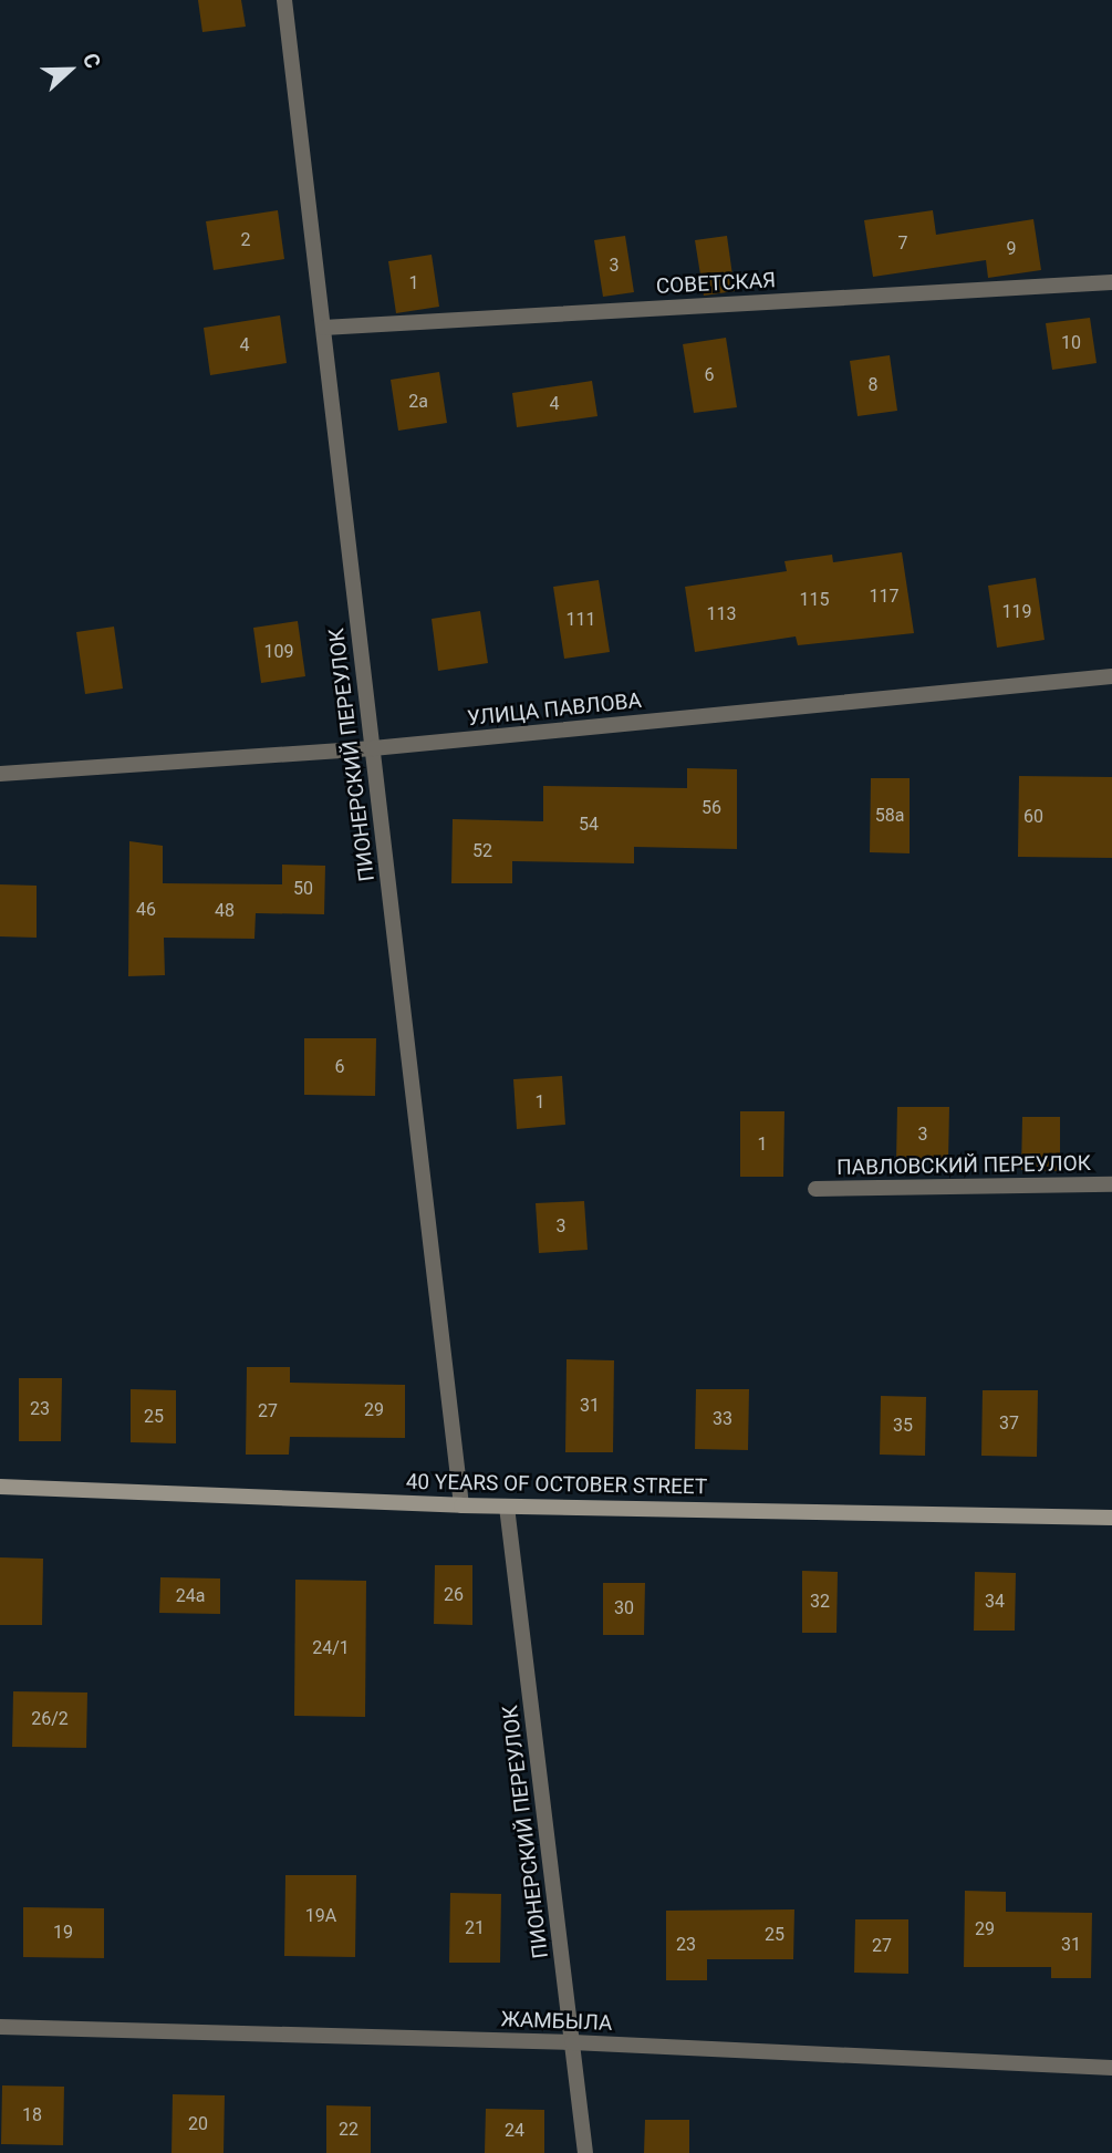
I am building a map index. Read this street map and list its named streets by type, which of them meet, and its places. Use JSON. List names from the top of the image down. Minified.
{"streets":{"street":["СОВЕТСКАЯ","УЛИЦА ПАВЛОВА","ПИОНЕРСКИЙ ПЕРЕУЛОК","ПАВЛОВСКИЙ ПЕРЕУЛОК","40 YEARS OF OCTOBER STREET","ЖАМБЫЛА"]},"crossings":[["СОВЕТСКАЯ","ПИОНЕРСКИЙ ПЕРЕУЛОК"],["УЛИЦА ПАВЛОВА","ПИОНЕРСКИЙ ПЕРЕУЛОК"],["ПИОНЕРСКИЙ ПЕРЕУЛОК","40 YEARS OF OCTOBER STREET"],["ПИОНЕРСКИЙ ПЕРЕУЛОК","ЖАМБЫЛА"]],"house_numbers":["2","7","9","3","1","10","4","6","8","2а","4","117","115","119","113","111","109","56","58а","60","54","52","50","46","48","6","1","3","1","3","31","23","29","27","25","33","37","35","26","24а","32","34","30","24/1","26/2","19А","21","29","19","25","23","31","27","18","20","22","24"],"north":"right"}
